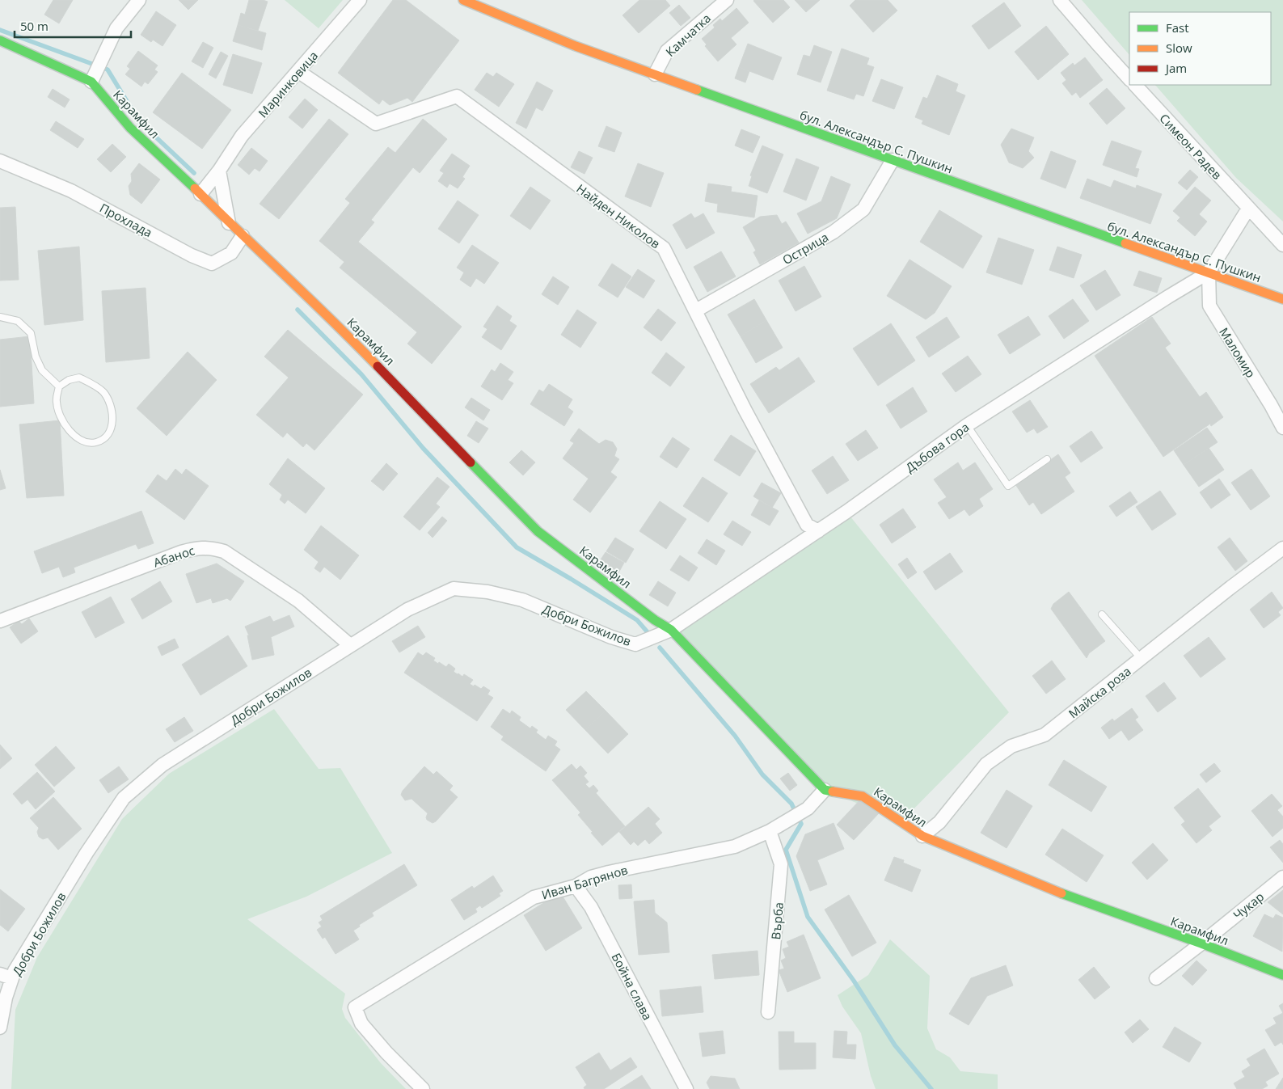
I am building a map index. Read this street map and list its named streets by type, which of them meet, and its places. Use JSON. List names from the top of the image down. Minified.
{"streets":{"street":["Камчатка","Маринковица","Карамфил","бул. Александър С. Пушкин","Симеон Радев","Найден Николов","Прохлада","Острица","Маломир","Дъбова гора","Абанос","Добри Божилов","Майска роза","Иван Багрянов","Чукар","Върба","Бойна слава"]},"crossings":[["Камчатка","бул. Александър С. Пушкин"],["Маринковица","Карамфил"],["Маринковица","Найден Николов"],["Карамфил","Прохлада"],["Карамфил","Дъбова гора"],["Карамфил","Добри Божилов"],["Карамфил","Майска роза"],["Карамфил","Иван Багрянов"],["Карамфил","Чукар"],["бул. Александър С. Пушкин","Острица"],["бул. Александър С. Пушкин","Маломир"],["бул. Александър С. Пушкин","Дъбова гора"],["Найден Николов","Острица"],["Найден Николов","Дъбова гора"],["Маломир","Дъбова гора"],["Дъбова гора","Добри Божилов"],["Абанос","Добри Божилов"],["Иван Багрянов","Върба"],["Иван Багрянов","Бойна слава"]],"legend":["Fast","Slow","Jam"],"scale_bar":"50 m"}
